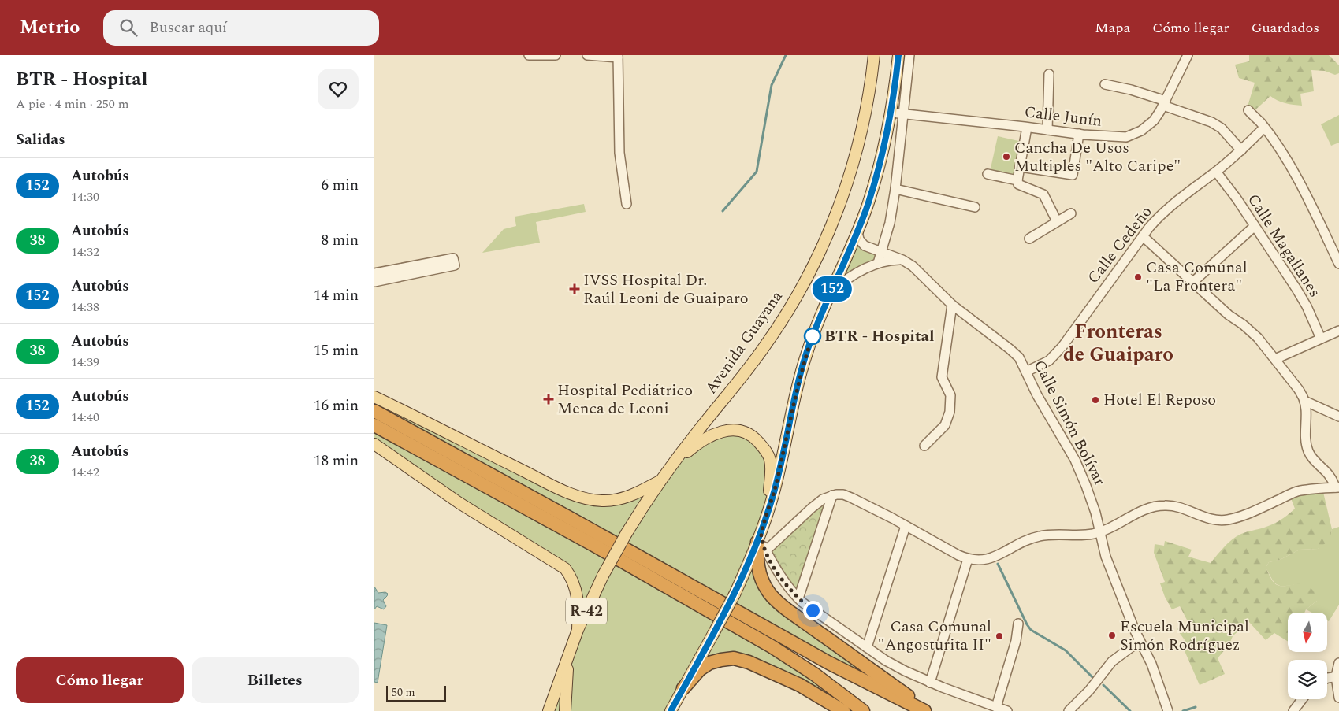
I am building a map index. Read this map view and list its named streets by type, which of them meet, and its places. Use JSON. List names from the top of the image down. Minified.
{"streets":{"main road":["Avenida Guayana","R-42"],"street":["Calle Junín","Calle Cedeño","Calle Magallanes","Calle Simón Bolívar"]},"crossings":[["Calle Cedeño","Calle Magallanes"],["Calle Cedeño","Calle Simón Bolívar"]],"districts":["Fronteras de Guaiparo"],"places":{"other":["Cancha De Usos Multiples \"Alto Caripe\"","Casa Comunal \"La Frontera\"","BTR - Hospital","Hotel El Reposo","Escuela Municipal Simón Rodríguez","Casa Comunal \"Angosturita II\""],"health":["IVSS Hospital Dr. Raúl Leoni de Guaiparo","Hospital Pediátrico Menca de Leoni"]},"lines":["bus line 152"],"scale_bar":"50 m","north":"bottom","page":{"header":"Metrio","search":"Buscar aquí","nav":["Mapa","Cómo llegar","Guardados"],"heading":[["BTR - Hospital","A pie · 4 min · 250 m"],"Salidas"],"on_map":"152","list":[{"mark":"152","name":"Autobús","note":"14:30","value":"6 min"},{"mark":"38","name":"Autobús","note":"14:32","value":"8 min"},{"mark":"152","name":"Autobús","note":"14:38","value":"14 min"},{"mark":"38","name":"Autobús","note":"14:39","value":"15 min"},{"mark":"152","name":"Autobús","note":"14:40","value":"16 min"},{"mark":"38","name":"Autobús","note":"14:42","value":"18 min"}],"buttons":["Cómo llegar","Billetes"],"scale":"50 m"}}
